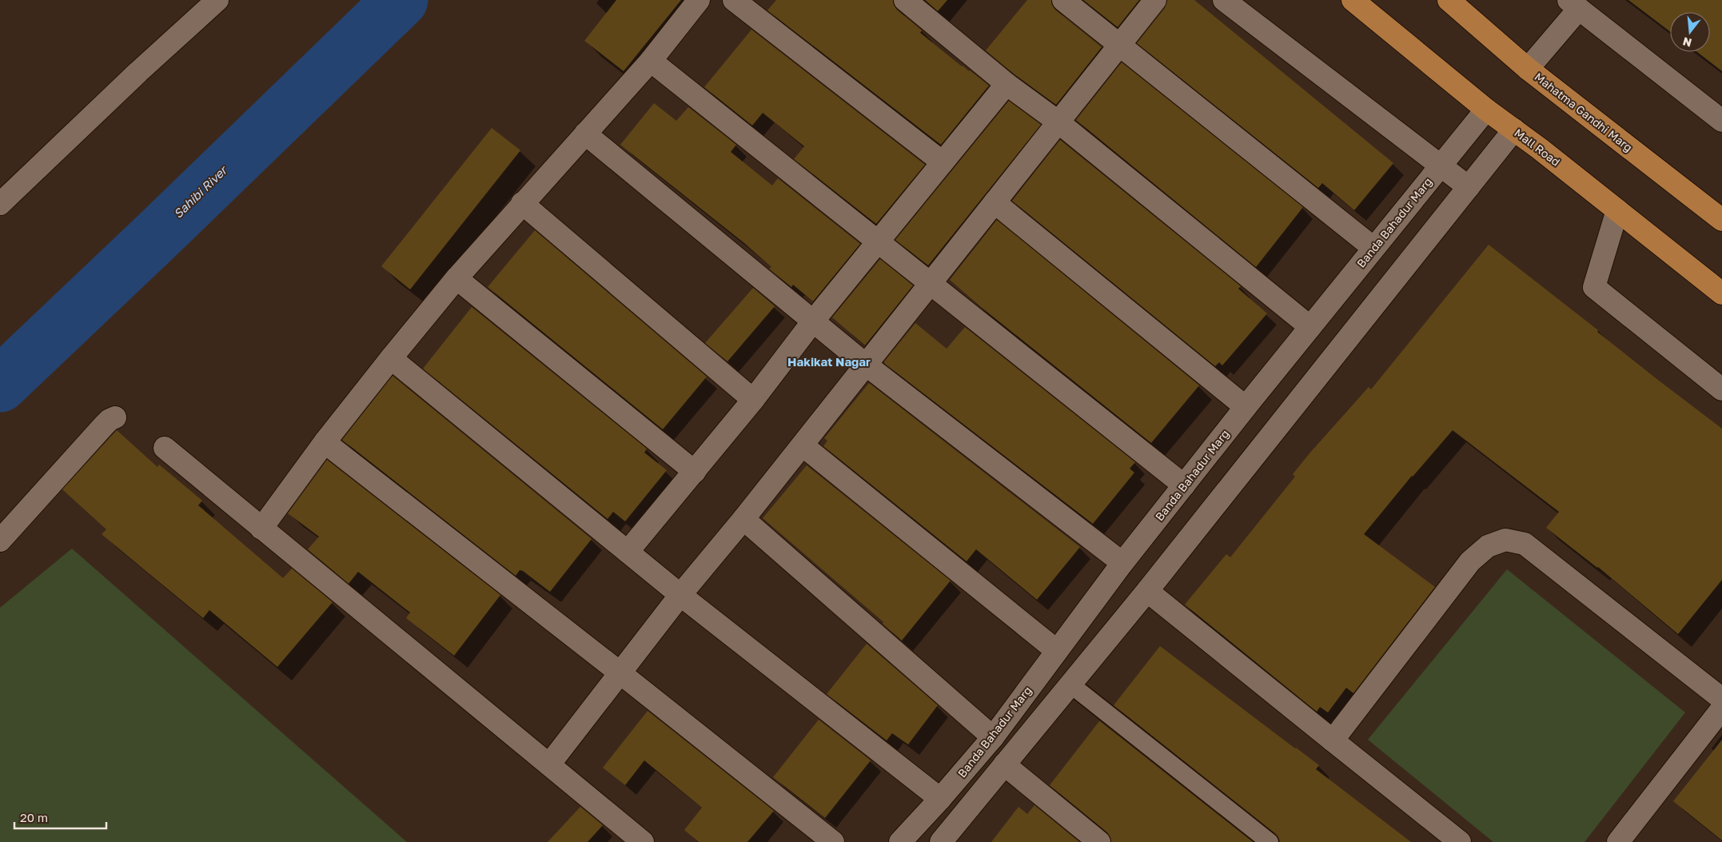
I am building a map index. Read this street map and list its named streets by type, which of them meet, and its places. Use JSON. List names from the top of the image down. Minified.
{"streets":{"main road":["Mahatma Gandhi Marg","Mall Road"],"street":["Banda Bahadur Marg"]},"crossings":[["Mall Road","Banda Bahadur Marg"]],"districts":["Hakikat Nagar"],"water":["Sahibi River"],"scale_bar":"20 m","north":"bottom"}
